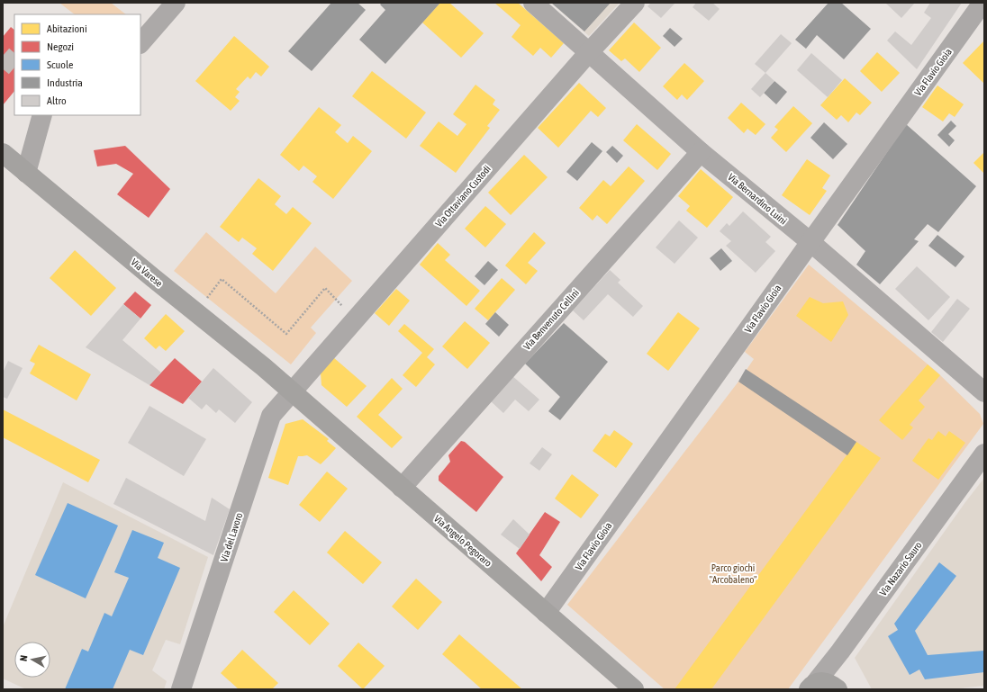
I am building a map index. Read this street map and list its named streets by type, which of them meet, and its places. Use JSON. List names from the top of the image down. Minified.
{"streets":{"main road":["Via Varese","Via Angelo Pegoraro"],"street":["Via Flavio Gioia","Via Ottaviano Custodi","Via Bernardino Luini","Via Benvenuto Cellini","Via del Lavoro","Via Nazario Sauro"]},"crossings":[["Via Flavio Gioia","Via Bernardino Luini"],["Via Flavio Gioia","Via Angelo Pegoraro"],["Via Ottaviano Custodi","Via Bernardino Luini"],["Via Ottaviano Custodi","Via Varese"],["Via Ottaviano Custodi","Via del Lavoro"],["Via Ottaviano Custodi","Via Angelo Pegoraro"],["Via Bernardino Luini","Via Benvenuto Cellini"],["Via Varese","Via del Lavoro"],["Via Varese","Via Angelo Pegoraro"],["Via Benvenuto Cellini","Via Angelo Pegoraro"],["Via del Lavoro","Via Angelo Pegoraro"]],"parks":["Parco giochi \"Arcobaleno\""],"legend":["Abitazioni","Negozi","Scuole","Industria","Altro"],"north":"left"}
